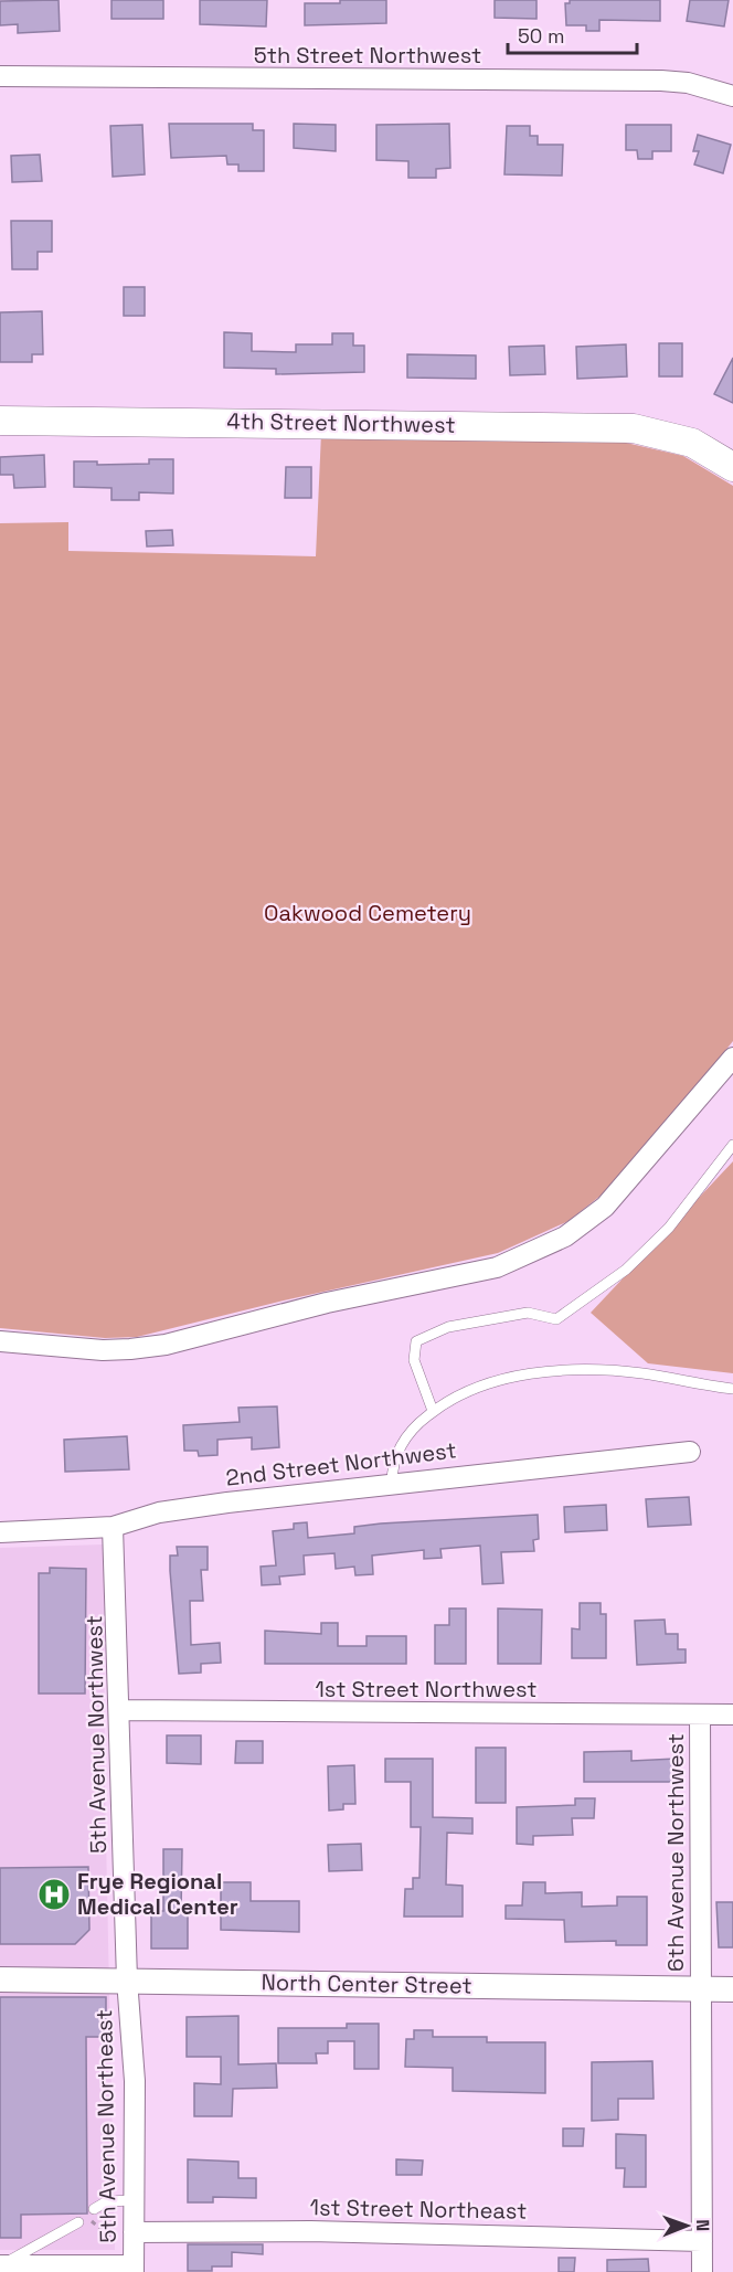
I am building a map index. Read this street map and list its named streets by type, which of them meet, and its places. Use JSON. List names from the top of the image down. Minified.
{"streets":{"main road":["4th Street Northwest"],"street":["5th Street Northwest","2nd Street Northwest","1st Street Northwest","5th Avenue Northwest","6th Avenue Northwest","North Center Street","5th Avenue Northeast","1st Street Northeast"]},"crossings":[["2nd Street Northwest","5th Avenue Northwest"],["1st Street Northwest","5th Avenue Northwest"],["1st Street Northwest","6th Avenue Northwest"],["5th Avenue Northwest","North Center Street"],["5th Avenue Northwest","5th Avenue Northeast"],["6th Avenue Northwest","North Center Street"],["6th Avenue Northwest","1st Street Northeast"],["North Center Street","5th Avenue Northeast"],["5th Avenue Northeast","1st Street Northeast"]],"parks":["Oakwood Cemetery"],"places":{"hospital":["Frye Regional Medical Center"]},"scale_bar":"50 m","north":"right"}
